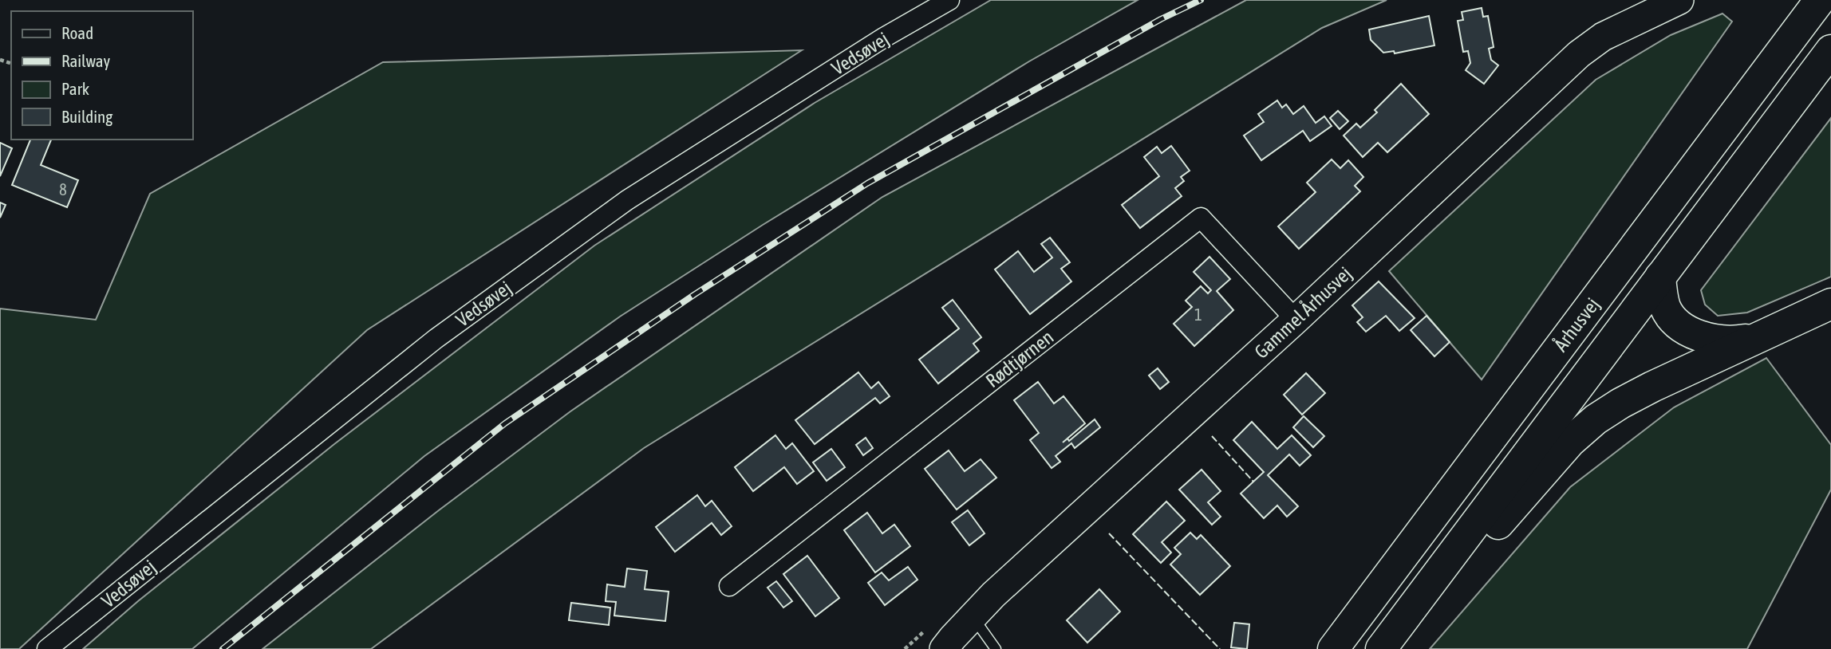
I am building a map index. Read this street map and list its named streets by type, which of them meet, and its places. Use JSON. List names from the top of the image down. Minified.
{"streets":{"main road":["Århusvej"],"street":["Vedsøvej","Gammel Århusvej","Rødtjørnen"]},"crossings":[["Gammel Århusvej","Rødtjørnen"]],"house_numbers":["8","1"],"legend":["Road","Railway","Park","Building"]}
